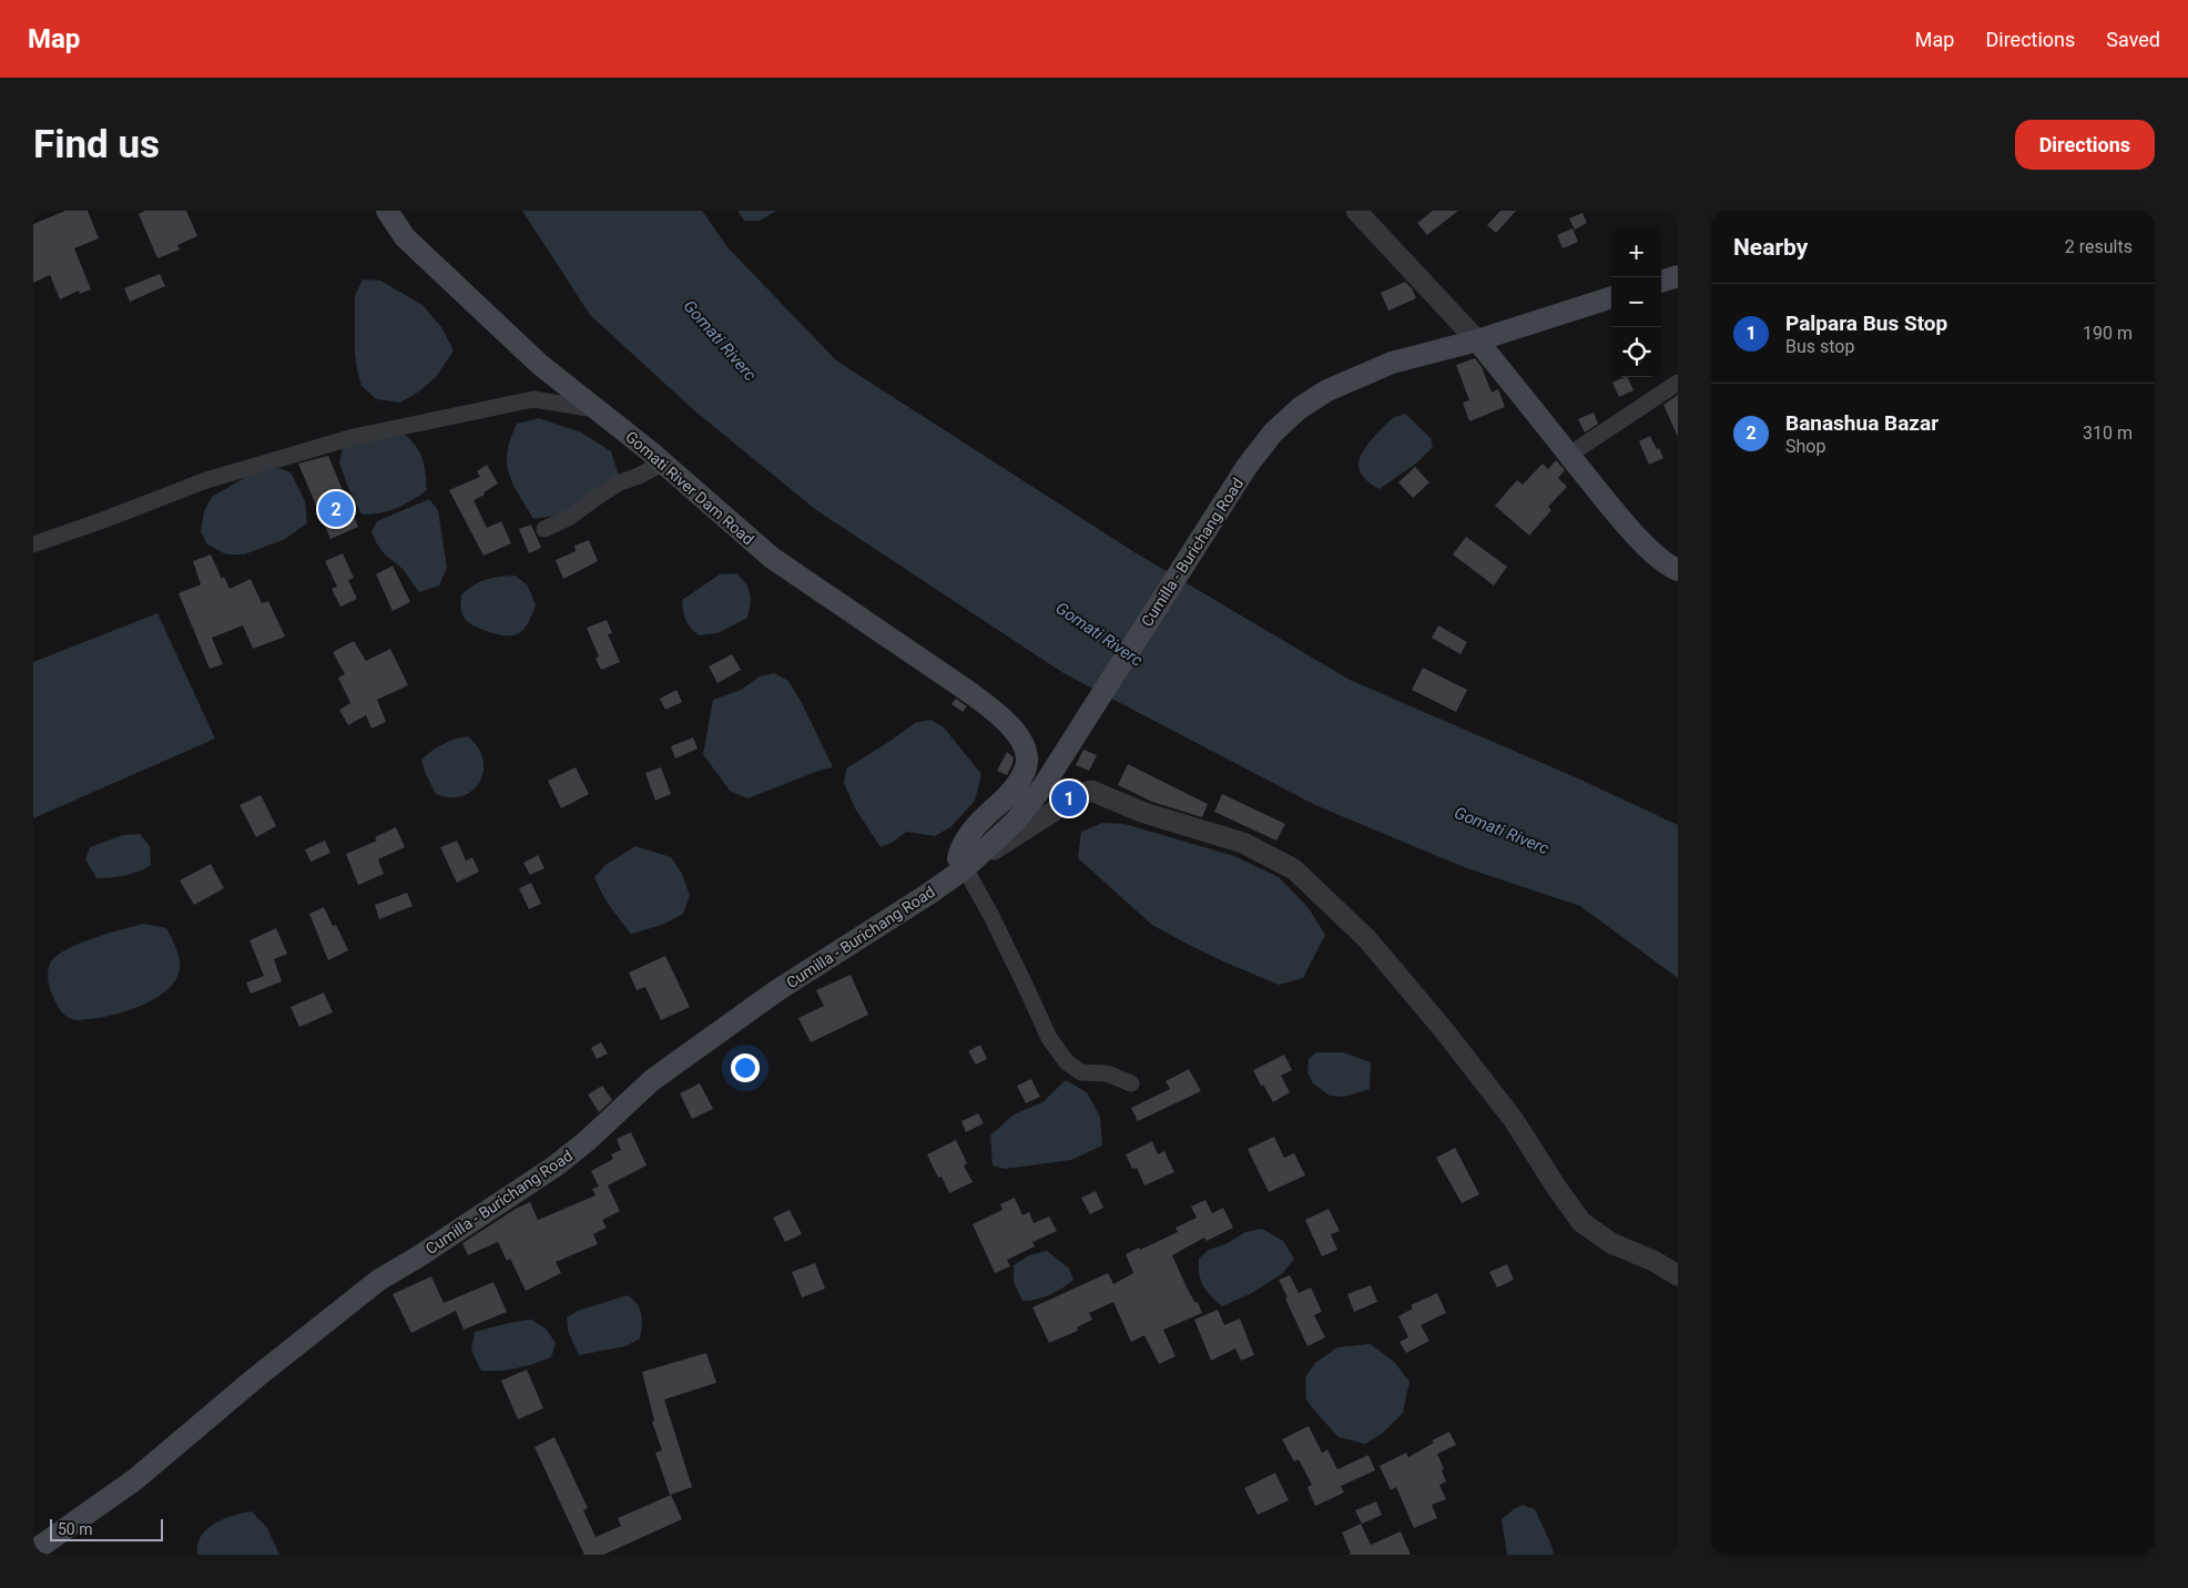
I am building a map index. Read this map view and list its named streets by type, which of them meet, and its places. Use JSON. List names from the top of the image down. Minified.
{"streets":{"main road":["Gomati River Dam Road","Cumilla - Burichang Road"]},"crossings":[["Gomati River Dam Road","Cumilla - Burichang Road"]],"water":["Gomati Riverc"],"scale_bar":"50 m","page":{"header":"Map","nav":["Map","Directions","Saved"],"buttons":"Directions","title":"Find us","heading":["Nearby","2 results"],"map_buttons":["+","−"],"list":[{"mark":"1","name":"Palpara Bus Stop","note":"Bus stop","value":"190 m"},{"mark":"2","name":"Banashua Bazar","note":"Shop","value":"310 m"}],"pins":["2","1"],"scale":"50 m"}}
